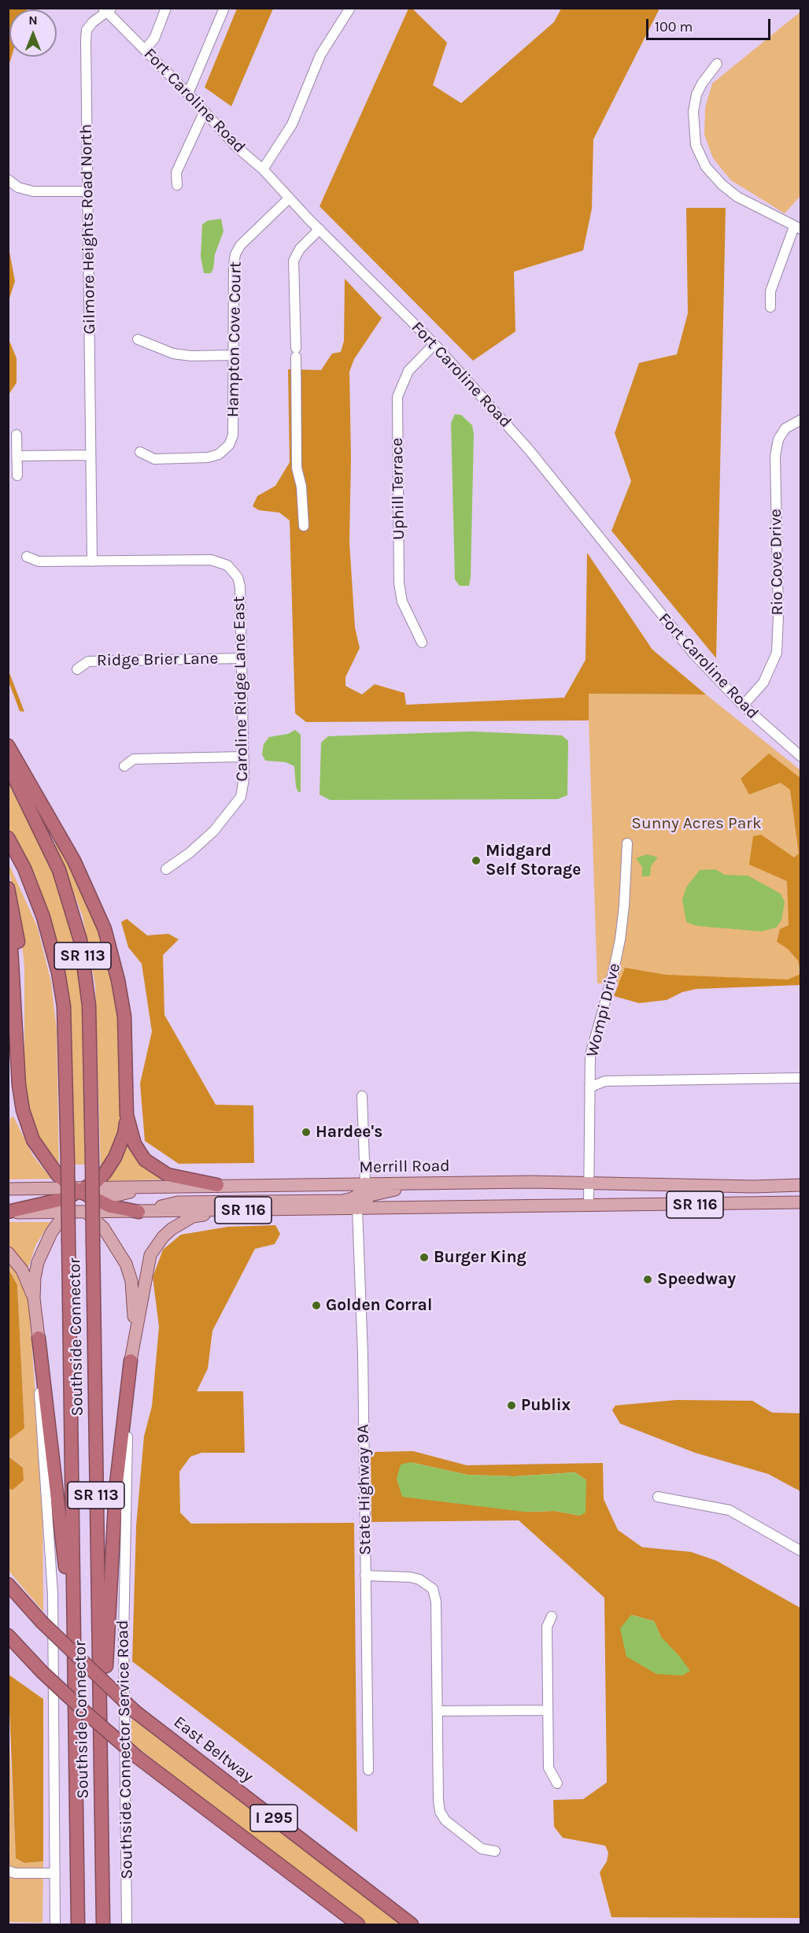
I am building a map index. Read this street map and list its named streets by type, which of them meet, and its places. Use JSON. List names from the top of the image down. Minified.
{"streets":{"highway":["SR 113","Southside Connector","East Beltway","I 295"],"main road":["Merrill Road","SR 116"],"street":["Fort Caroline Road","Gilmore Heights Road North","Hampton Cove Court","Uphill Terrace","Rio Cove Drive","Ridge Brier Lane","Caroline Ridge Lane East","Wompi Drive","State Highway 9A","Southside Connector Service Road"]},"crossings":[["Fort Caroline Road","Gilmore Heights Road North"],["Fort Caroline Road","Hampton Cove Court"],["Fort Caroline Road","Uphill Terrace"],["Fort Caroline Road","Rio Cove Drive"],["Gilmore Heights Road North","Caroline Ridge Lane East"],["Ridge Brier Lane","Caroline Ridge Lane East"],["Wompi Drive","Merrill Road"],["Wompi Drive","SR 116"],["SR 116","State Highway 9A"]],"parks":["Sunny Acres Park"],"places":["Midgard Self Storage","Hardee's","Burger King","Speedway","Golden Corral","Publix"],"scale_bar":"100 m","north":"top"}
